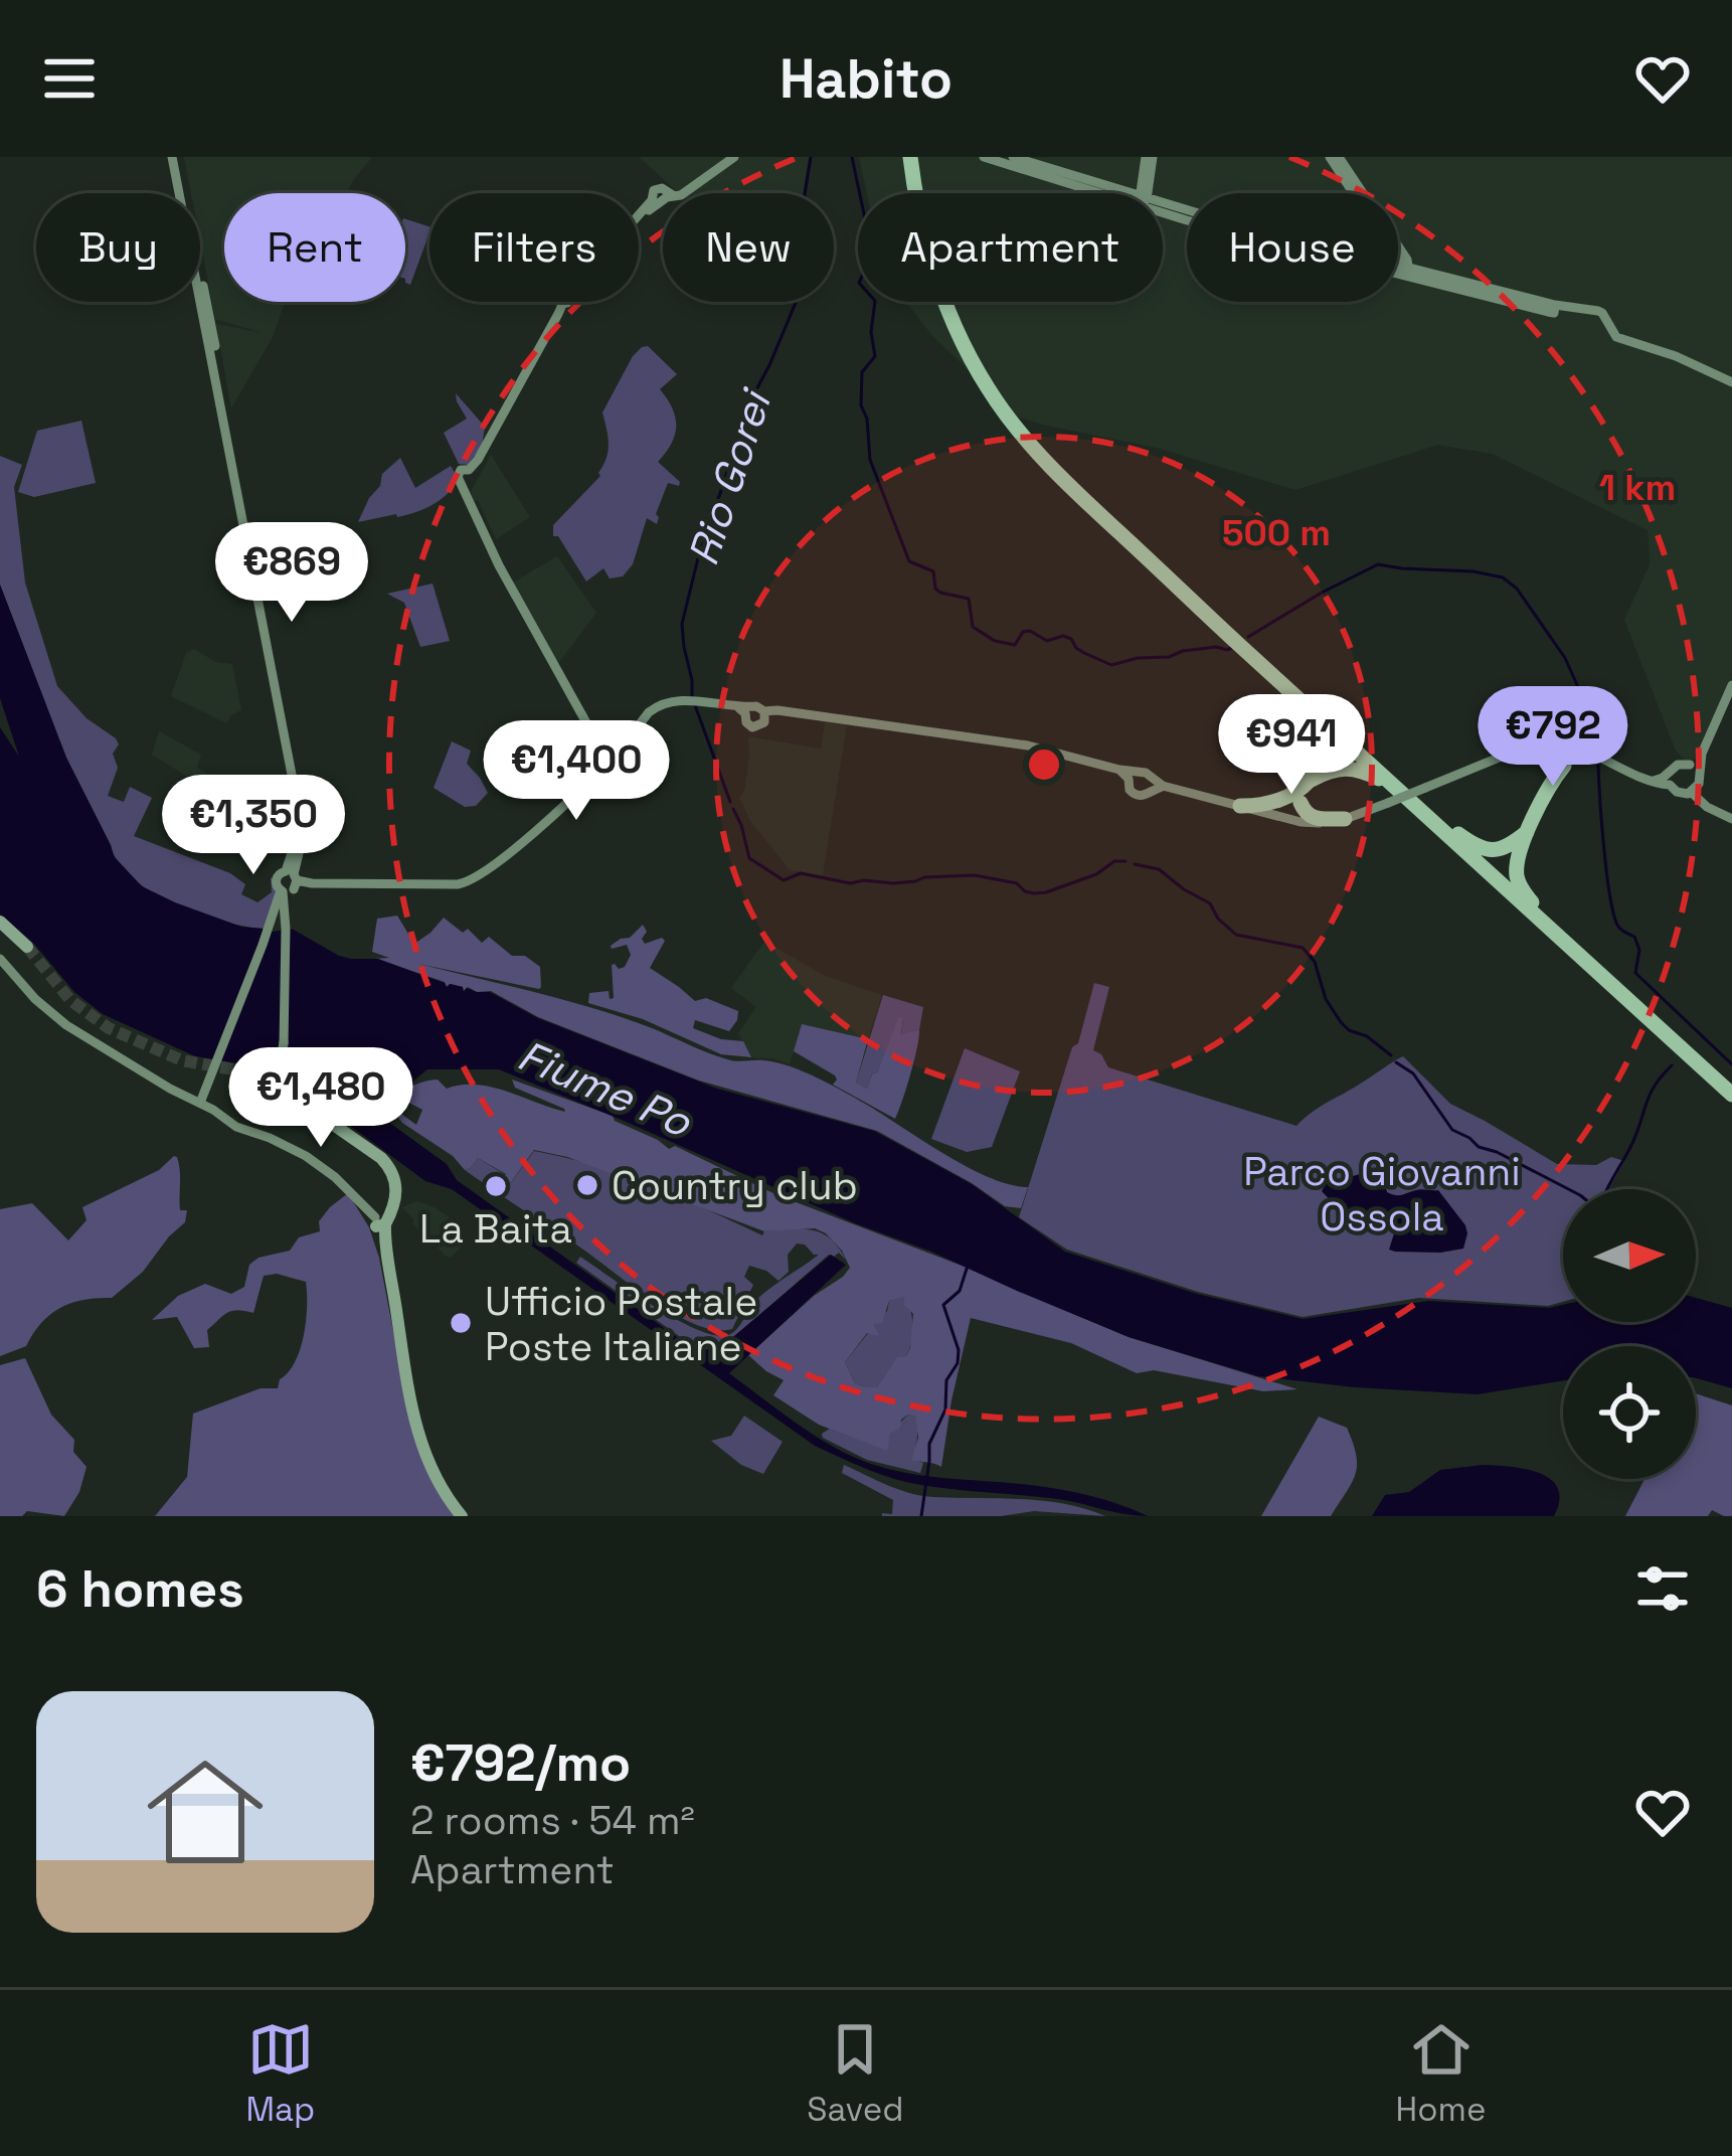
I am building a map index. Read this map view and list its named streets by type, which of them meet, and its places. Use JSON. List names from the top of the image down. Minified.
{"water":["Rio Gorei","Fiume Po"],"parks":["Parco Giovanni Ossola"],"places":["Country club","La Baita","Ufficio Postale Poste Italiane"],"north":"right","page":{"header":"Habito","chip":["Buy","Rent","Filters","New","Apartment","House"],"price":["€869","€792","€941","€1,400","€1,350","€1,480"],"heading":"6 homes","list":[{"name":"€792/mo","note":"2 rooms · 54 m² · Apartment"}],"tabs":["Map","Saved","Home"]},"rings":["1 km","500 m"]}
